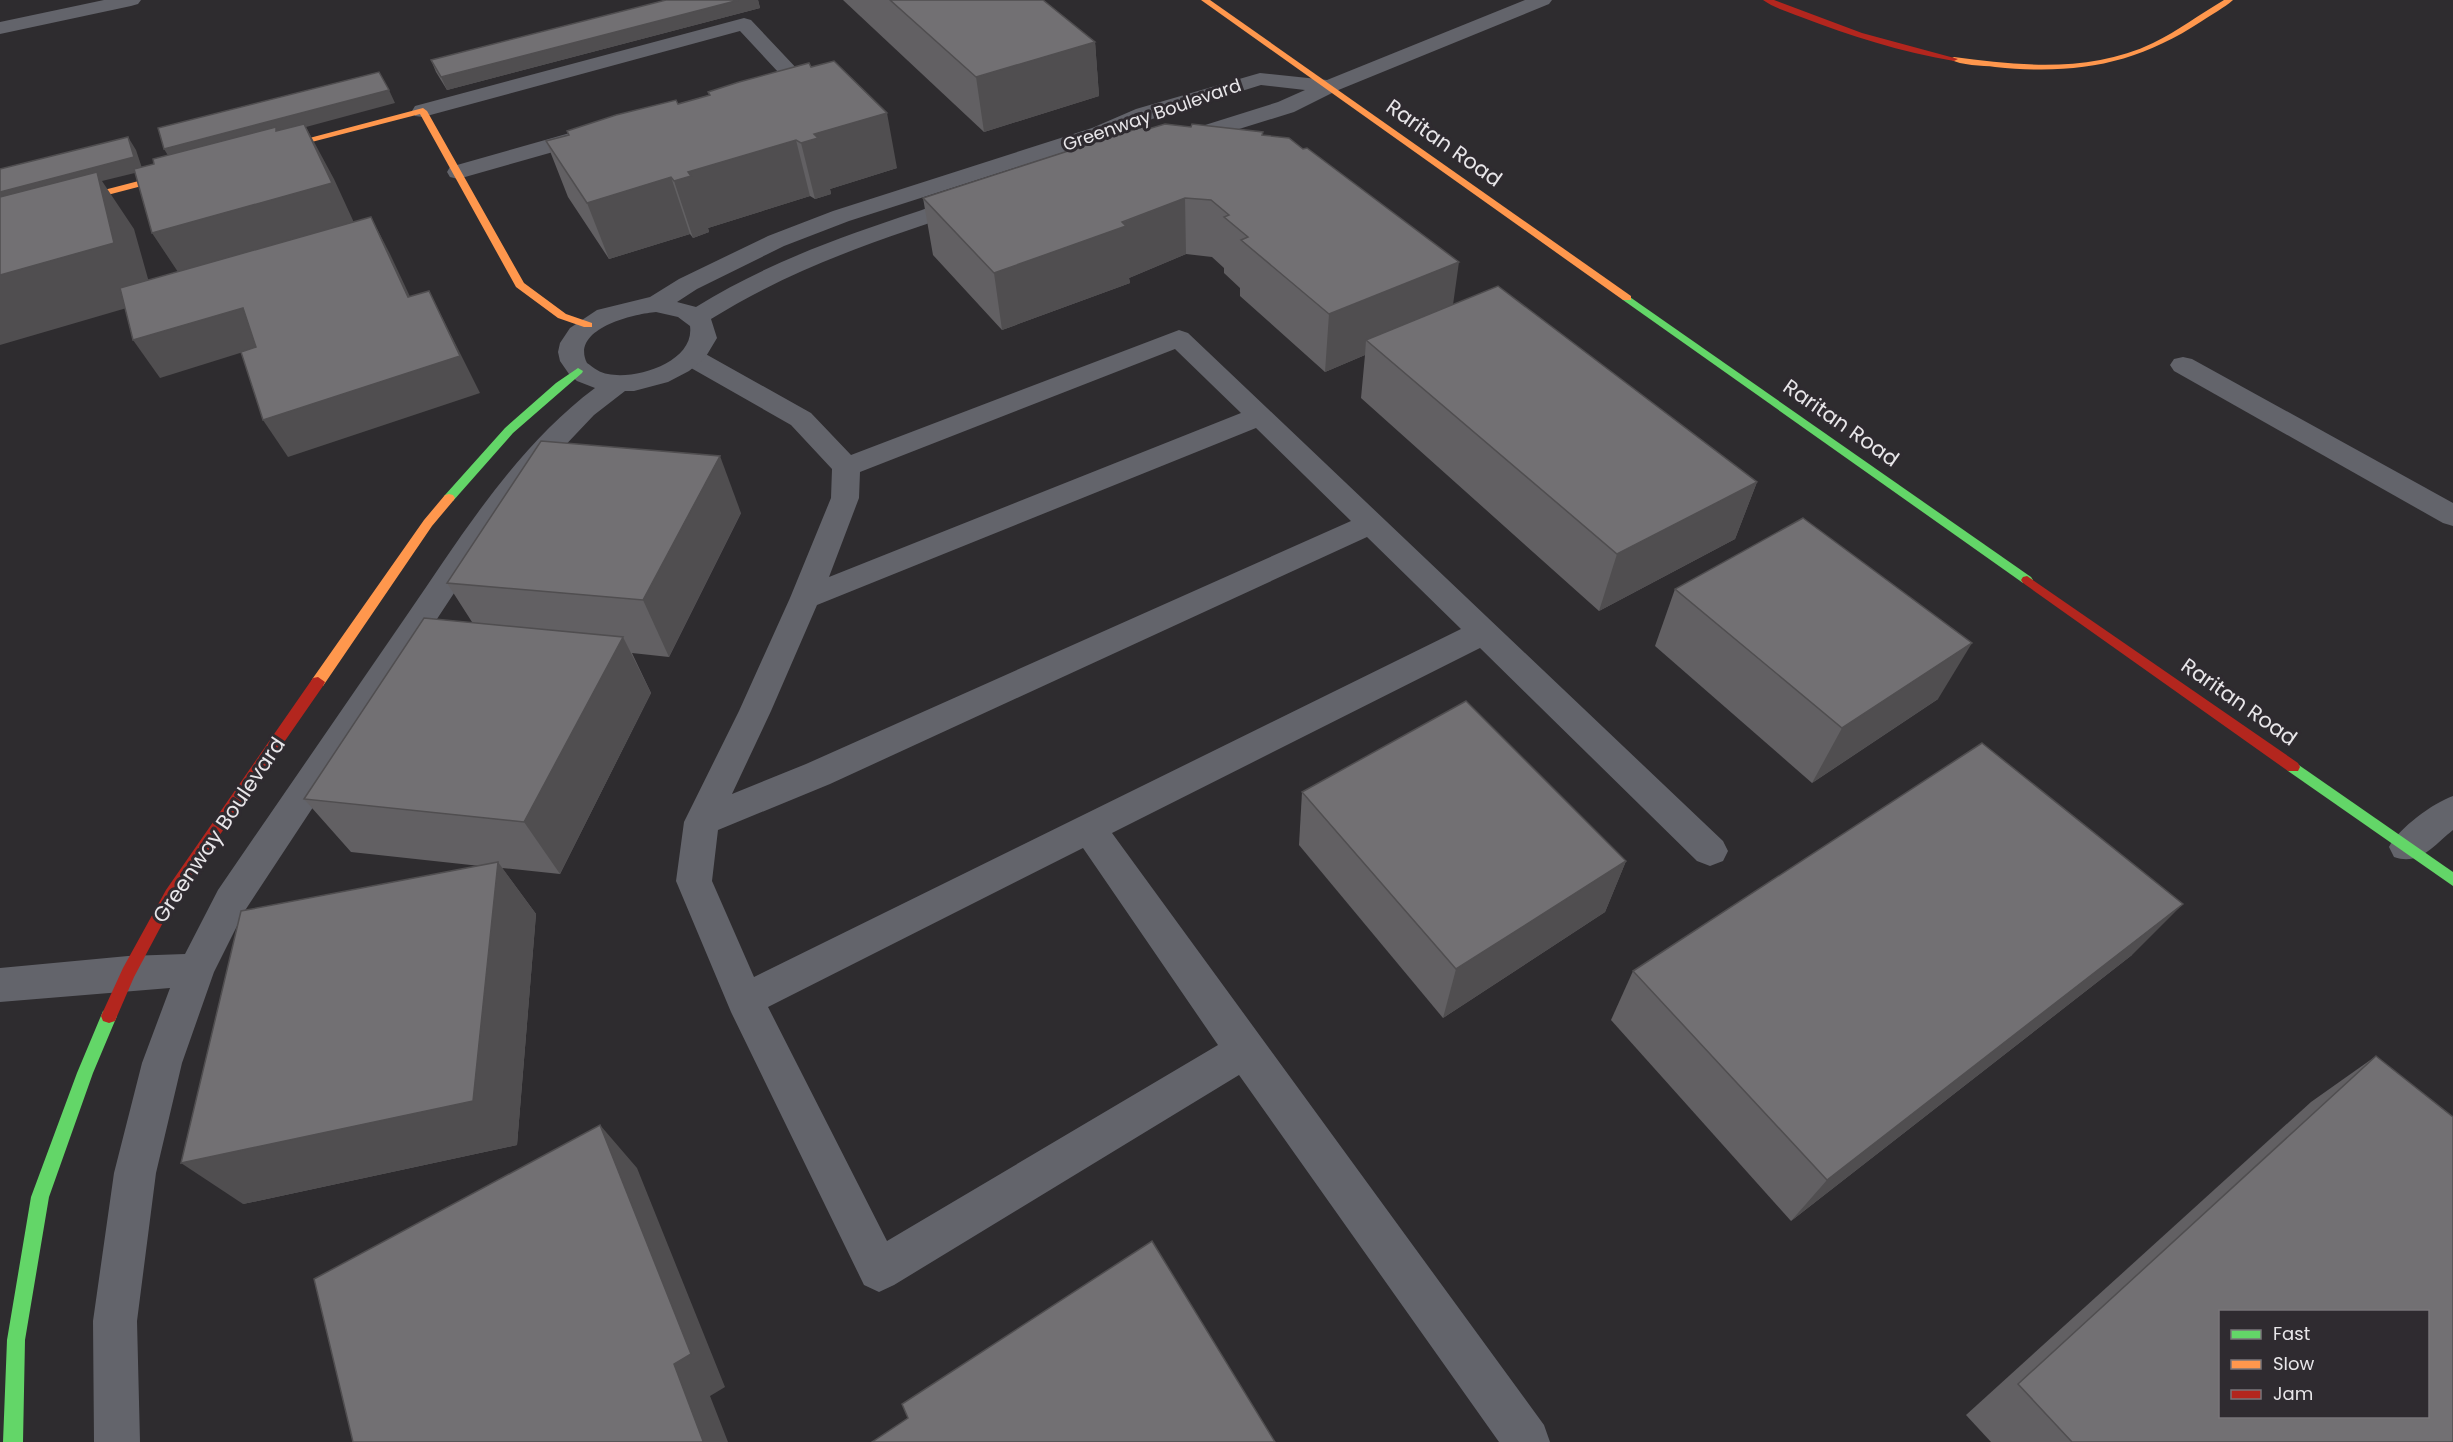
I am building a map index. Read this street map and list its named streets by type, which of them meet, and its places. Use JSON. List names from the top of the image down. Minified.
{"streets":{"street":["Greenway Boulevard","Raritan Road"]},"crossings":[["Greenway Boulevard","Raritan Road"]],"legend":["Fast","Slow","Jam"]}
